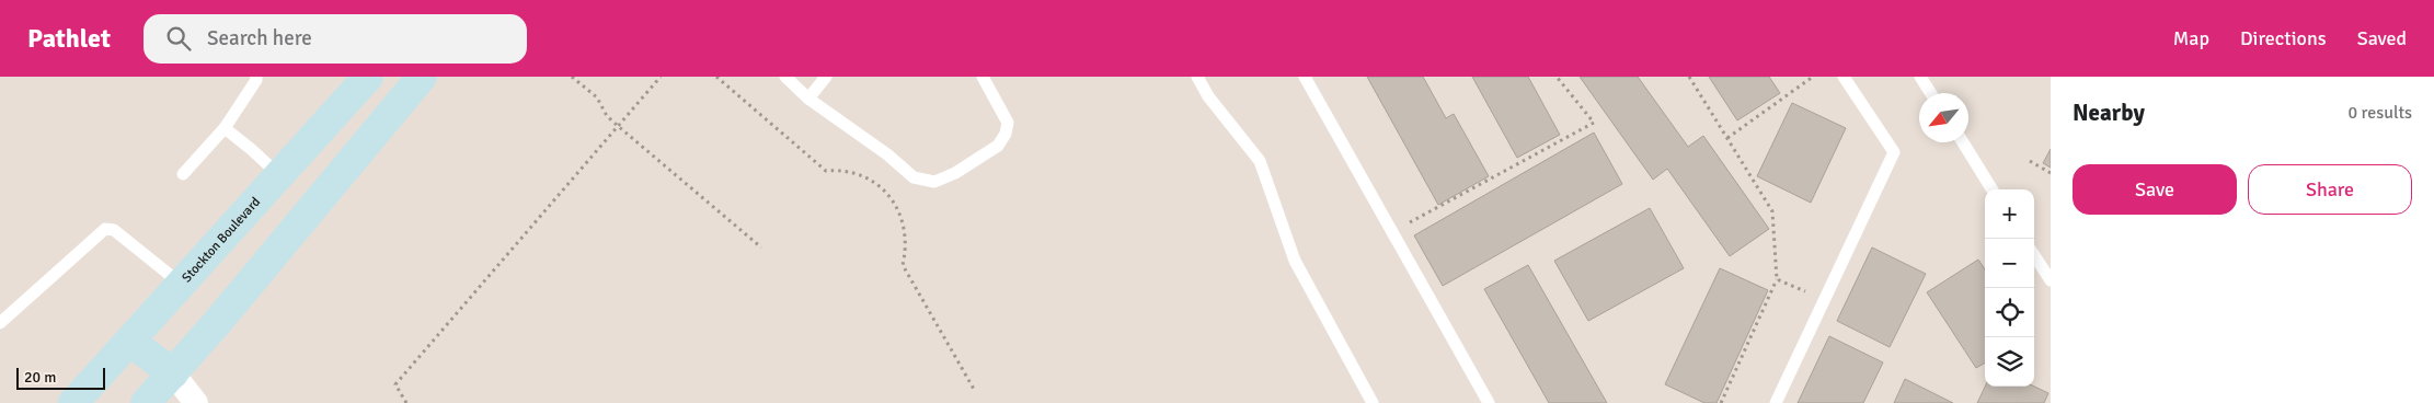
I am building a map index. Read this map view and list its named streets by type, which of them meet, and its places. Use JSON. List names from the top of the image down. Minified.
{"streets":{"main road":["Stockton Boulevard"]},"scale_bar":"20 m","north":"bottom left","page":{"header":"Pathlet","search":"Search here","nav":["Map","Directions","Saved"],"heading":["Nearby","0 results"],"buttons":["Save","Share"],"map_buttons":["+","−"],"scale":"20 m"}}
